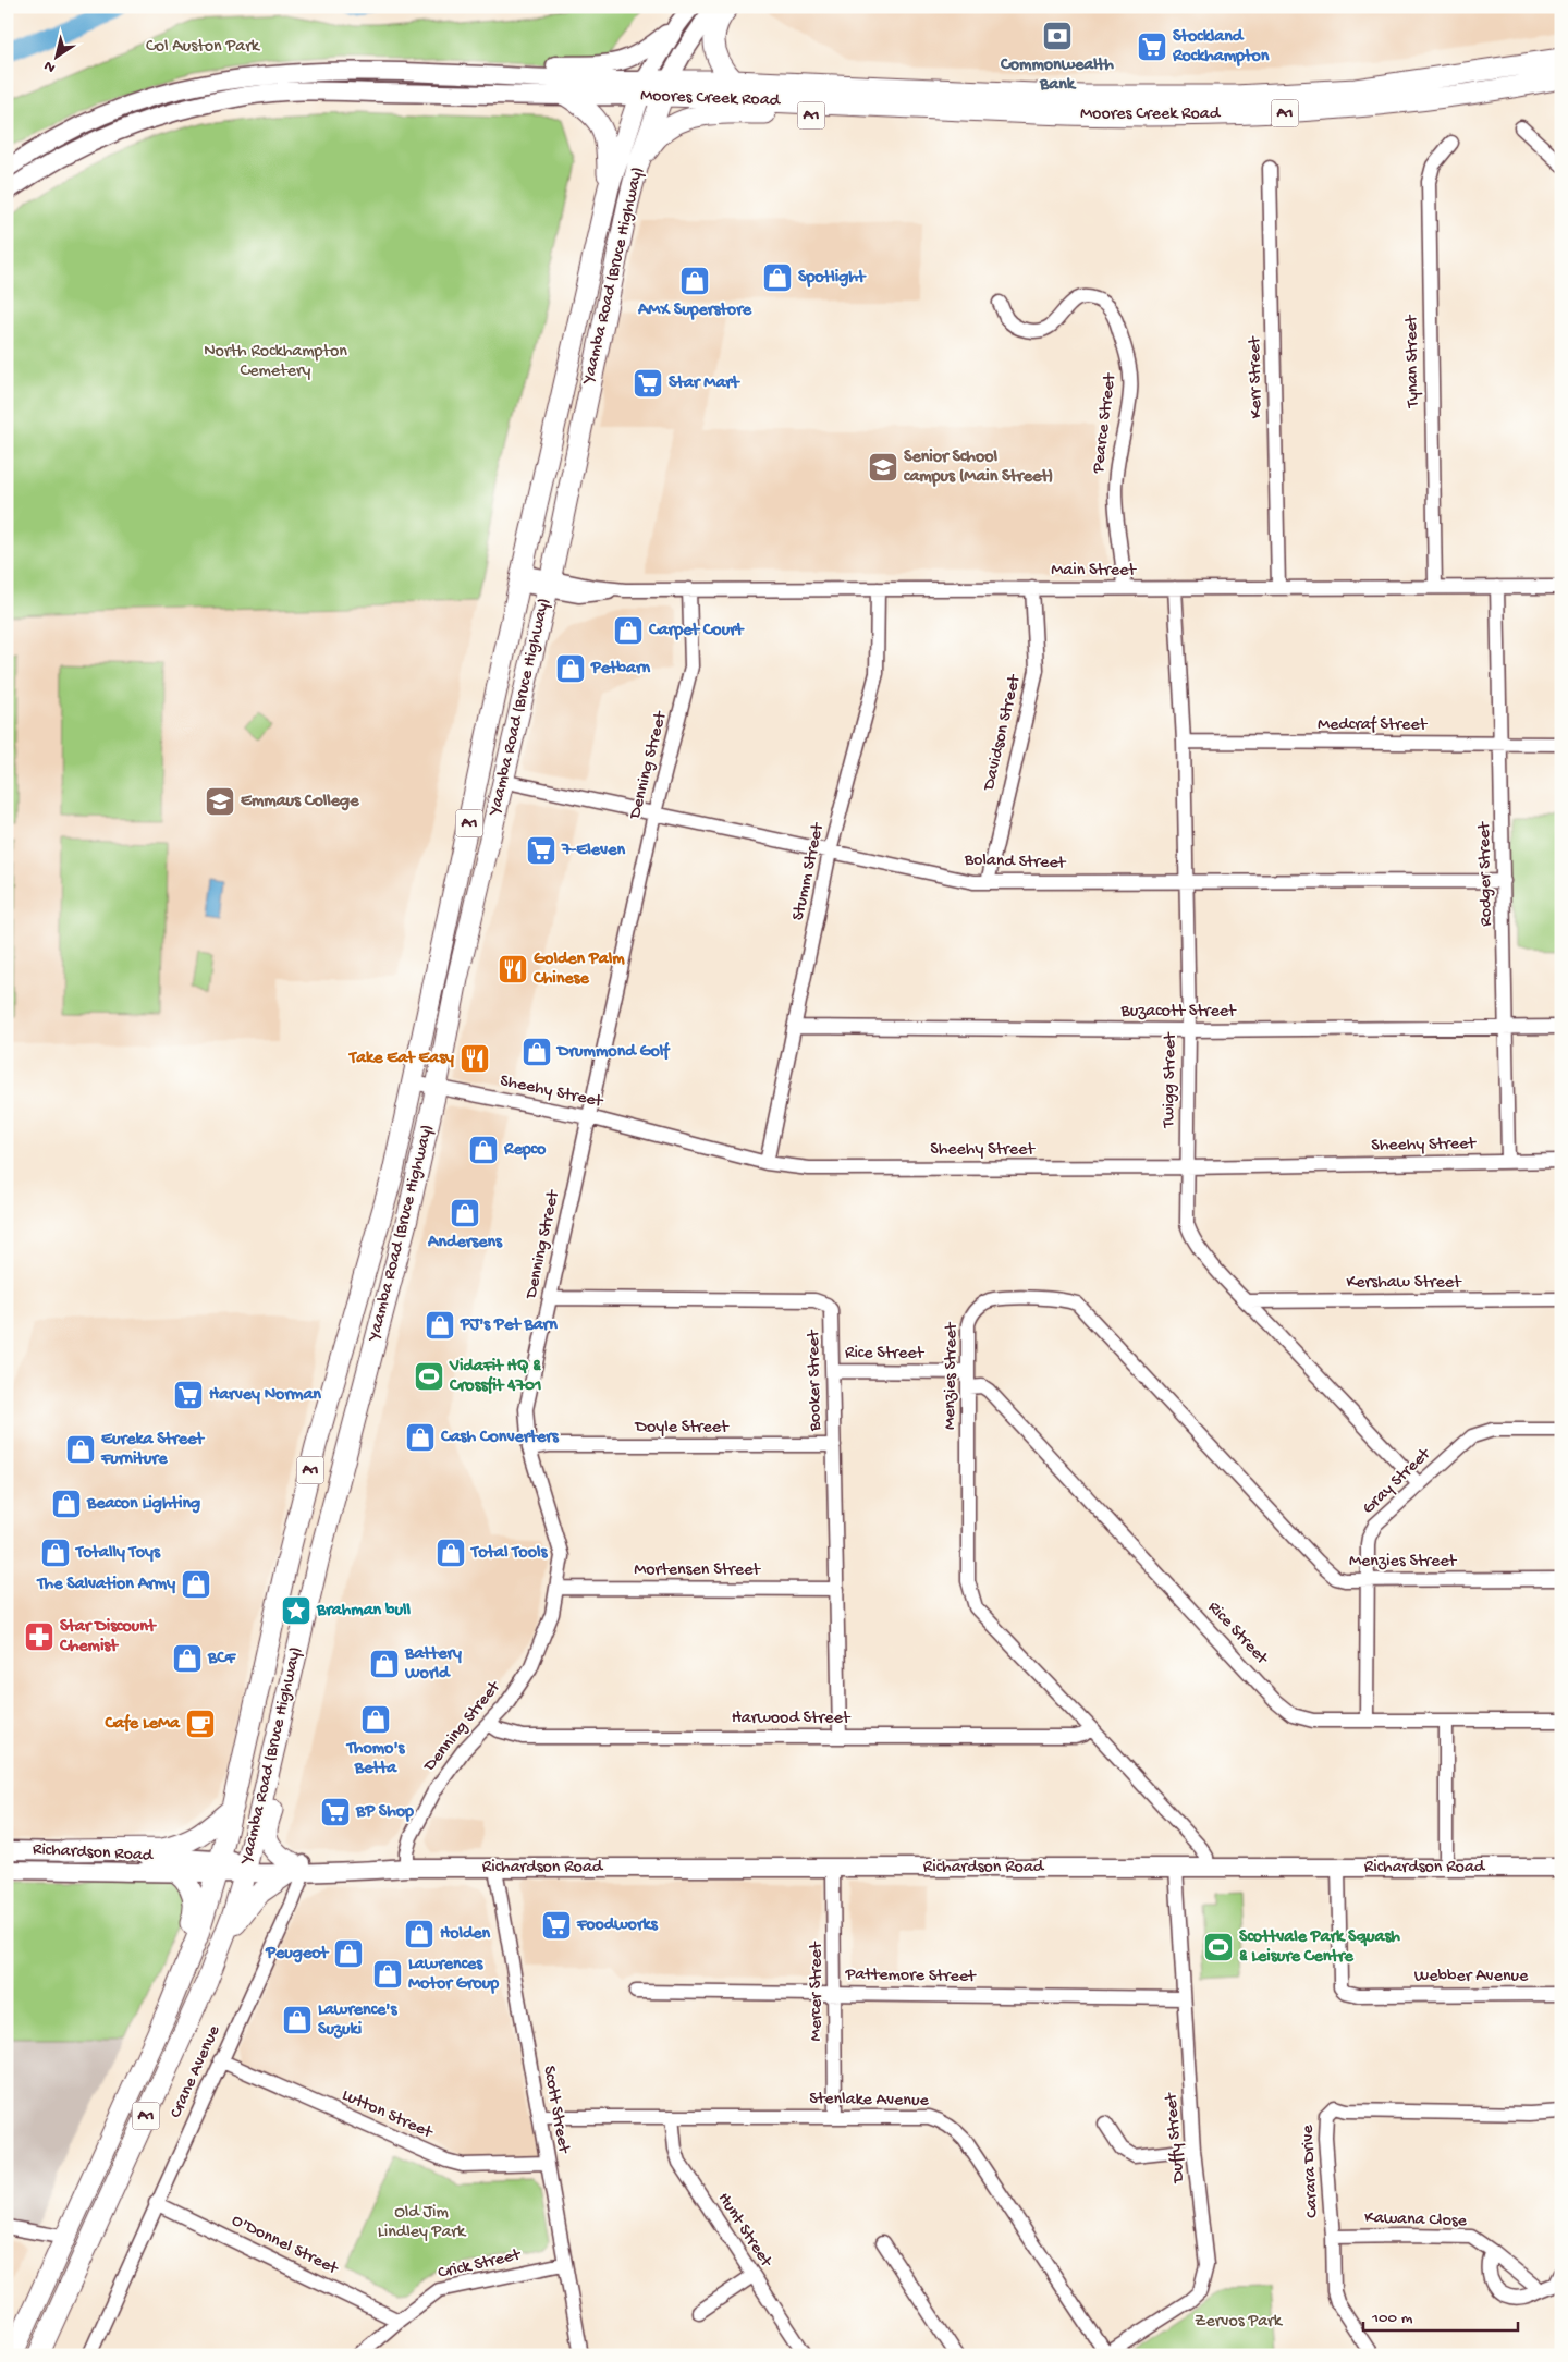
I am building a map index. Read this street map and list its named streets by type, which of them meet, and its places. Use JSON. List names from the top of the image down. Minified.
{"streets":{"highway":["Moores Creek Road","A1","Yaamba Road (Bruce Highway)"],"main road":["Richardson Road"],"street":["Tynan Street","Kerr Street","Pearce Street","Main Street","Medcraf Street","Davidson Street","Denning Street","Boland Street","Stumm Street","Rodger Street","Buzacott Street","Twigg Street","Sheehy Street","Kershaw Street","Rice Street","Menzies Street","Booker Street","Doyle Street","Gray Street","Mortensen Street","Harwood Street","Pattemore Street","Webber Avenue","Mercer Street","Crane Avenue","Stenlake Avenue","Scott Street","Lutton Street","Duffy Street","Carara Drive","Kawana Close","Hunt Street","O'Donnel Street","Crick Street"]},"crossings":[["Moores Creek Road","A1"],["Moores Creek Road","Yaamba Road (Bruce Highway)"],["A1","Yaamba Road (Bruce Highway)"],["Yaamba Road (Bruce Highway)","Main Street"],["Yaamba Road (Bruce Highway)","Boland Street"],["Yaamba Road (Bruce Highway)","Sheehy Street"],["Yaamba Road (Bruce Highway)","Richardson Road"],["Tynan Street","Main Street"],["Kerr Street","Main Street"],["Pearce Street","Main Street"],["Main Street","Davidson Street"],["Main Street","Denning Street"],["Main Street","Stumm Street"],["Main Street","Rodger Street"],["Main Street","Twigg Street"],["Medcraf Street","Rodger Street"],["Medcraf Street","Twigg Street"],["Davidson Street","Boland Street"],["Denning Street","Boland Street"],["Denning Street","Sheehy Street"],["Denning Street","Booker Street"],["Denning Street","Doyle Street"],["Denning Street","Mortensen Street"],["Denning Street","Harwood Street"],["Denning Street","Richardson Road"],["Boland Street","Stumm Street"],["Boland Street","Rodger Street"],["Boland Street","Twigg Street"],["Stumm Street","Buzacott Street"],["Stumm Street","Sheehy Street"],["Rodger Street","Buzacott Street"],["Rodger Street","Sheehy Street"],["Buzacott Street","Twigg Street"],["Twigg Street","Sheehy Street"],["Twigg Street","Kershaw Street"],["Twigg Street","Gray Street"],["Rice Street","Menzies Street"],["Rice Street","Booker Street"],["Rice Street","Gray Street"],["Menzies Street","Gray Street"],["Menzies Street","Harwood Street"],["Menzies Street","Richardson Road"],["Booker Street","Doyle Street"],["Booker Street","Mortensen Street"],["Booker Street","Harwood Street"],["Richardson Road","Webber Avenue"],["Richardson Road","Mercer Street"],["Richardson Road","Crane Avenue"],["Richardson Road","Scott Street"],["Richardson Road","Duffy Street"],["Pattemore Street","Mercer Street"],["Pattemore Street","Duffy Street"],["Mercer Street","Stenlake Avenue"],["Crane Avenue","Lutton Street"],["Crane Avenue","O'Donnel Street"],["Stenlake Avenue","Scott Street"],["Stenlake Avenue","Duffy Street"],["Stenlake Avenue","Hunt Street"],["Scott Street","Lutton Street"],["Scott Street","Crick Street"],["Carara Drive","Kawana Close"],["O'Donnel Street","Crick Street"]],"parks":["Col Auston Park","North Rockhampton Cemetery","Old Jim Lindley Park","Zervos Park"],"places":{"bank":["Commonwealth Bank"],"supermarket":["Stockland Rockhampton","Star Mart","7-Eleven","Harvey Norman","BP Shop","Foodworks"],"shop":["Spotlight","AMX Superstore","Carpet Court","Petbarn","Drummond Golf","Repco","Andersens","PJ's Pet Barn","Cash Converters","Eureka Street Furniture","Beacon Lighting","Totally Toys","Total Tools","The Salvation Army","BCF","Battery World","Thomo's Betta","Holden","Peugeot","Lawrences Motor Group","Lawrence's Suzuki"],"school or university":["Senior School campus (Main Street)","Emmaus College"],"restaurant":["Golden Palm Chinese","Take Eat Easy"],"sports":["VidaFit HQ & Crossfit 4701","Scottvale Park Squash & Leisure Centre"],"place":["Brahman bull"],"pharmacy":["Star Discount Chemist"],"cafe":["Cafe LeMa"]},"scale_bar":"100 m","north":"bottom left"}
